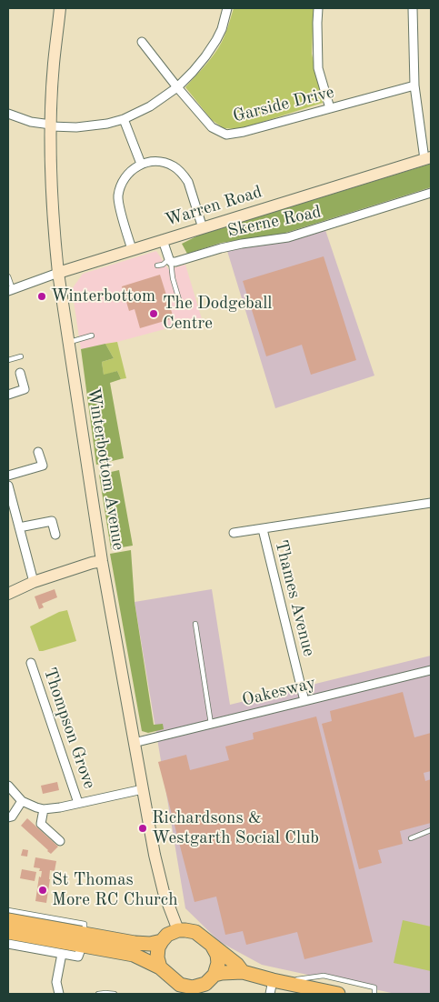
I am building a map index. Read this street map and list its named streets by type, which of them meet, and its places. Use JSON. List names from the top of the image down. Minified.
{"streets":{"street":["Garside Drive","Warren Road","Skerne Road","Winterbottom Avenue","Thames Avenue","Oakesway","Thompson Grove"]},"crossings":[["Warren Road","Winterbottom Avenue"],["Winterbottom Avenue","Oakesway"],["Thames Avenue","Oakesway"]],"places":["Winterbottom","The Dodgeball Centre","Richardsons & Westgarth Social Club","St Thomas More RC Church"]}
